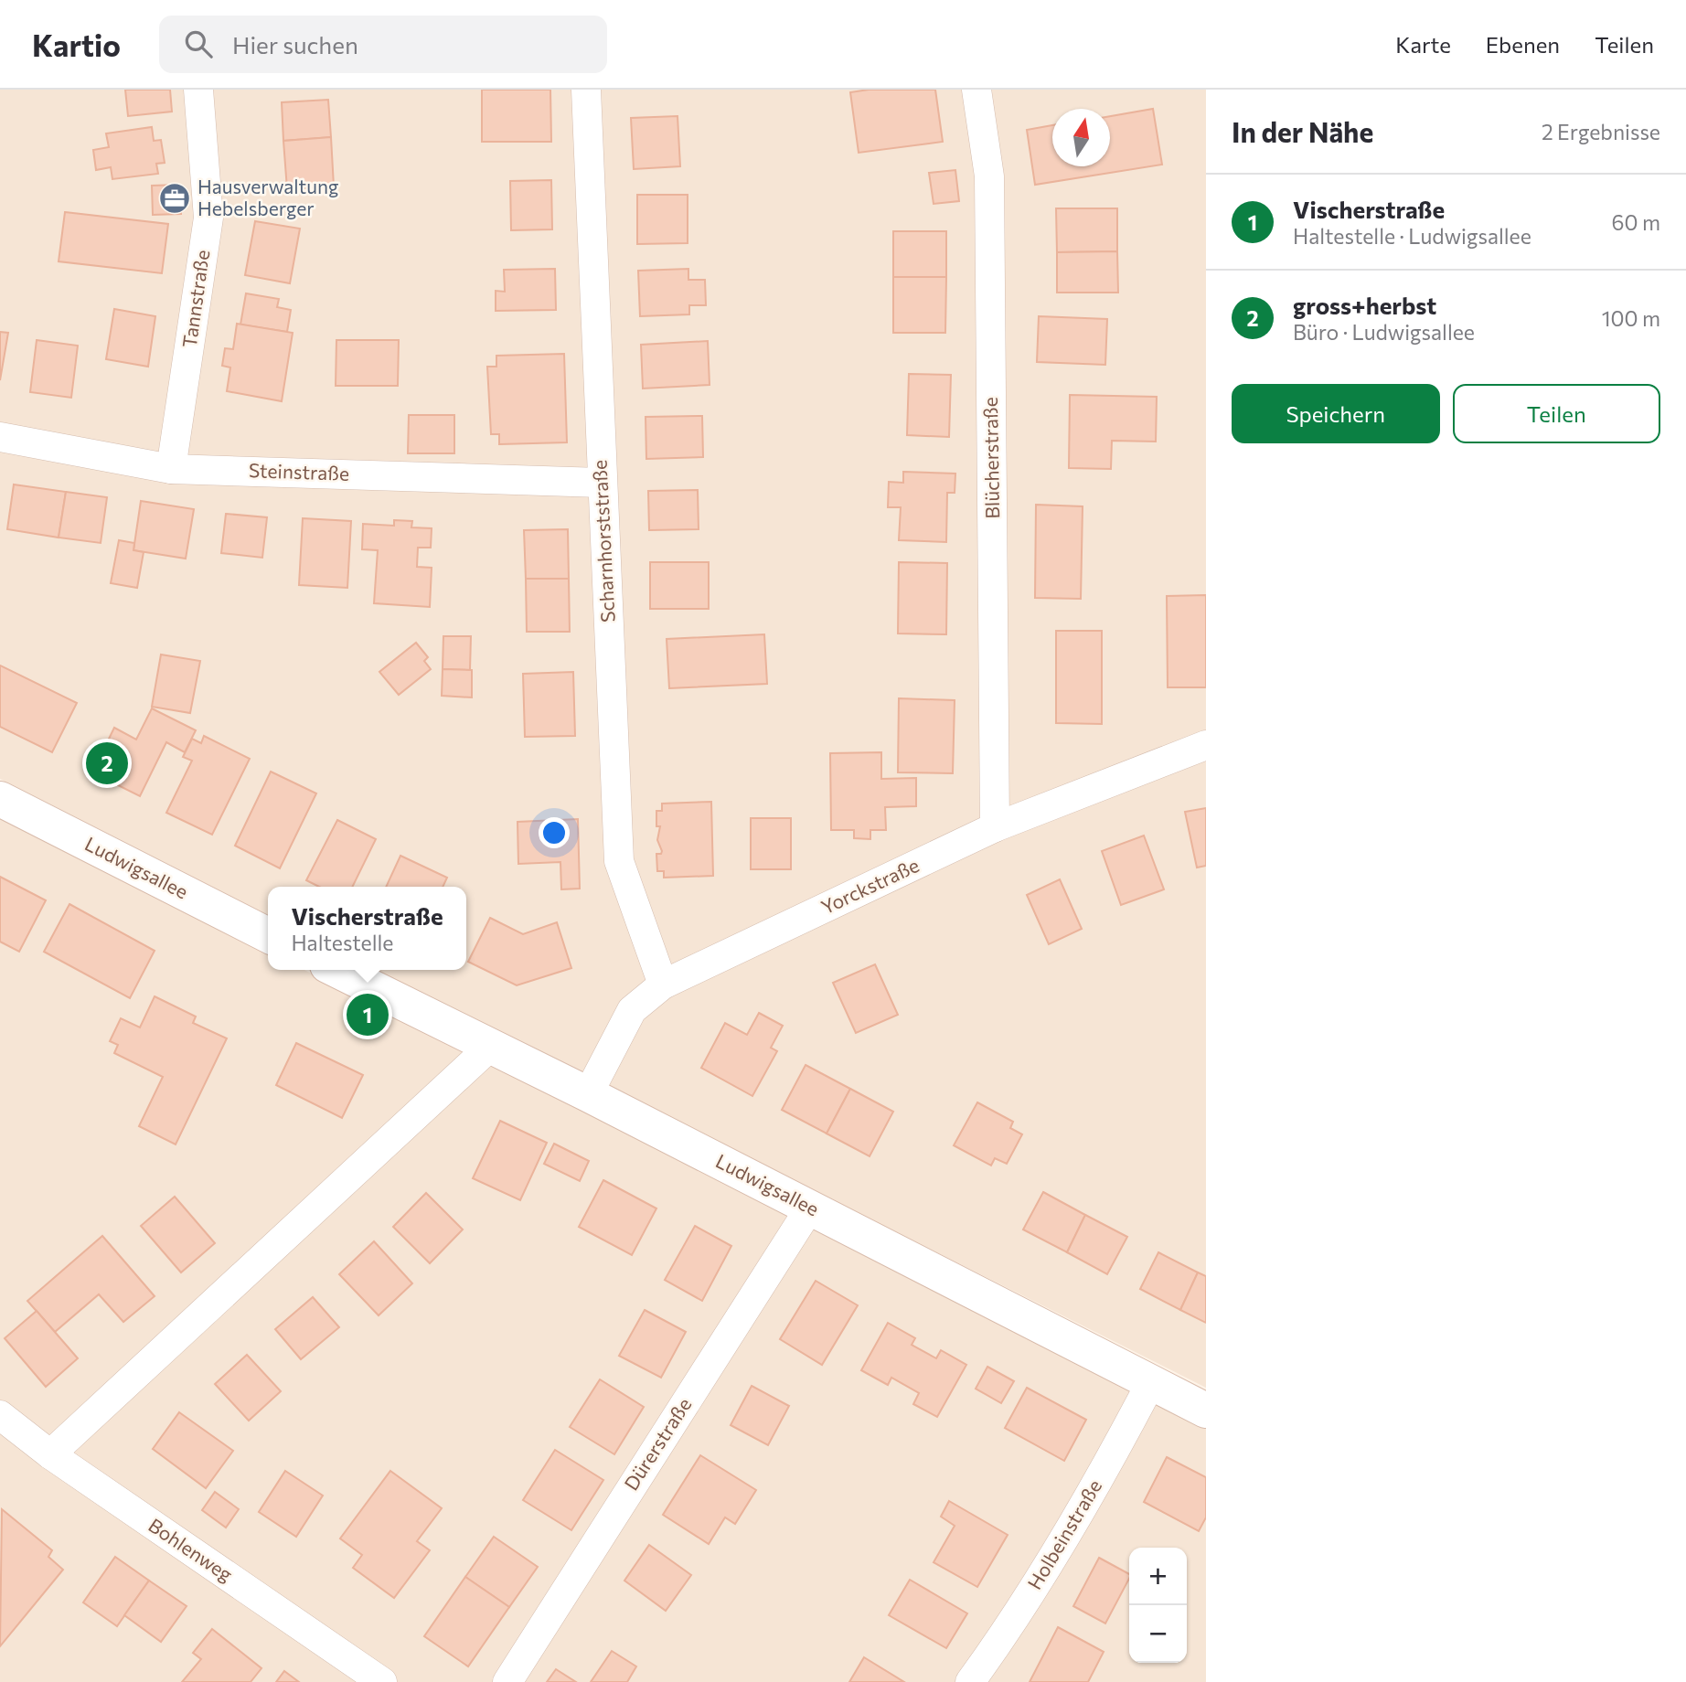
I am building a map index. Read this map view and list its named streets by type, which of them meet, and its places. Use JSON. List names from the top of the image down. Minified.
{"streets":{"street":["Tannstraße","Blücherstraße","Steinstraße","Scharnhorststraße","Ludwigsallee","Yorckstraße","Dürerstraße","Holbeinstraße","Bohlenweg"]},"crossings":[["Tannstraße","Steinstraße"],["Blücherstraße","Yorckstraße"],["Steinstraße","Scharnhorststraße"],["Scharnhorststraße","Yorckstraße"],["Ludwigsallee","Yorckstraße"],["Ludwigsallee","Dürerstraße"],["Ludwigsallee","Holbeinstraße"]],"places":{"office":["Hausverwaltung Hebelsberger"]},"north":"top","page":{"header":"Kartio","search":"Hier suchen","nav":["Karte","Ebenen","Teilen"],"heading":["In der Nähe","2 Ergebnisse"],"list":[{"mark":"1","name":"Vischerstraße","note":"Haltestelle · Ludwigsallee","value":"60 m"},{"mark":"2","name":"gross+herbst","note":"Büro · Ludwigsallee","value":"100 m"}],"buttons":["Speichern","Teilen"],"pins":["2","1"],"popup":["Vischerstraße","Haltestelle"],"map_buttons":["+","−"]}}
